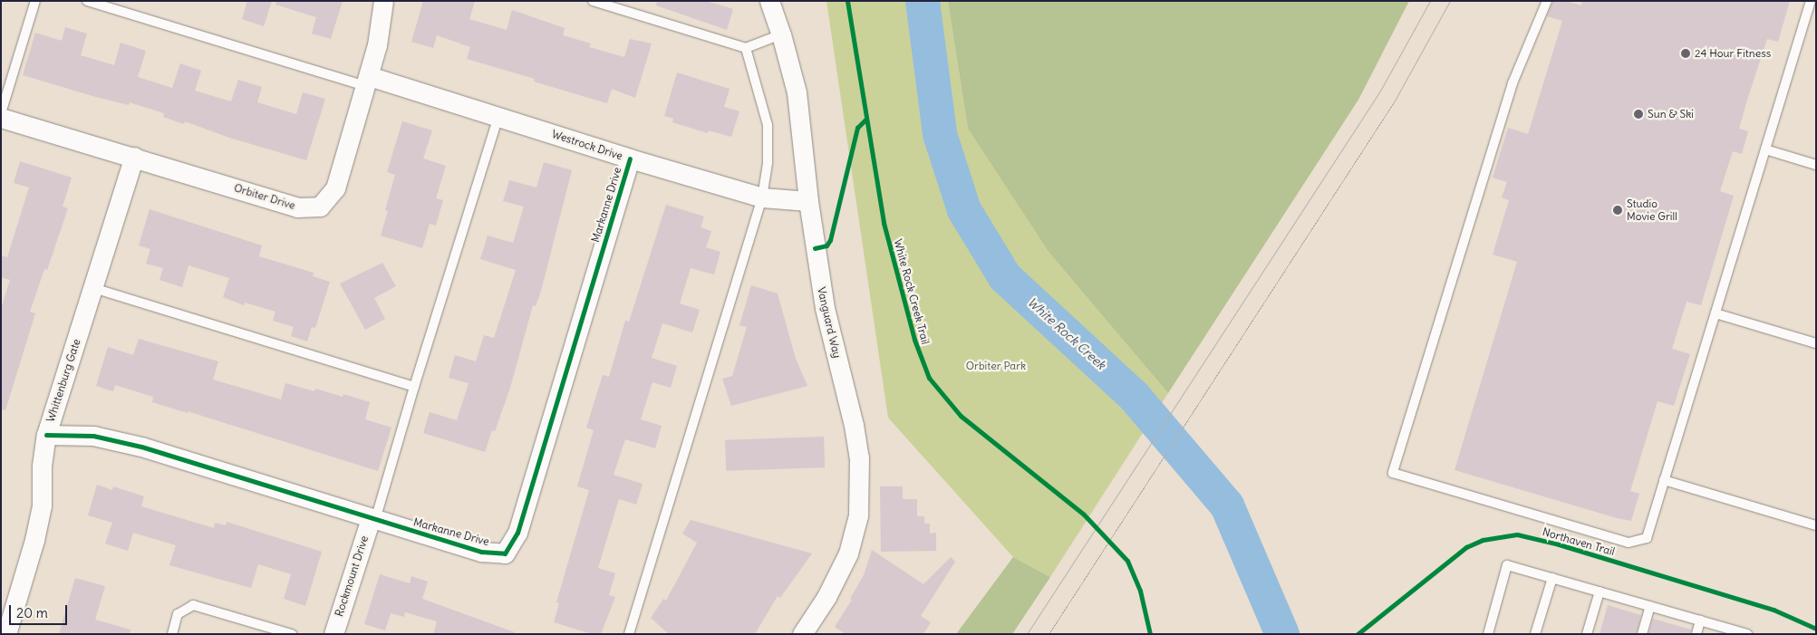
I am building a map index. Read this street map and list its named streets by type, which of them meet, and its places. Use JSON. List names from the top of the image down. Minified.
{"streets":{"street":["Westrock Drive","Orbiter Drive","Markanne Drive","Vanguard Way","Whittenburg Gate","Rockmount Drive"],"cycle path":["White Rock Creek Trail","Northaven Trail"]},"crossings":[["Westrock Drive","Orbiter Drive"],["Westrock Drive","Markanne Drive"],["Westrock Drive","Vanguard Way"],["Orbiter Drive","Whittenburg Gate"],["Markanne Drive","Whittenburg Gate"],["Markanne Drive","Rockmount Drive"]],"water":["White Rock Creek"],"parks":["Orbiter Park"],"places":["24 Hour Fitness","Sun & Ski","Studio Movie Grill"],"scale_bar":"20 m"}
